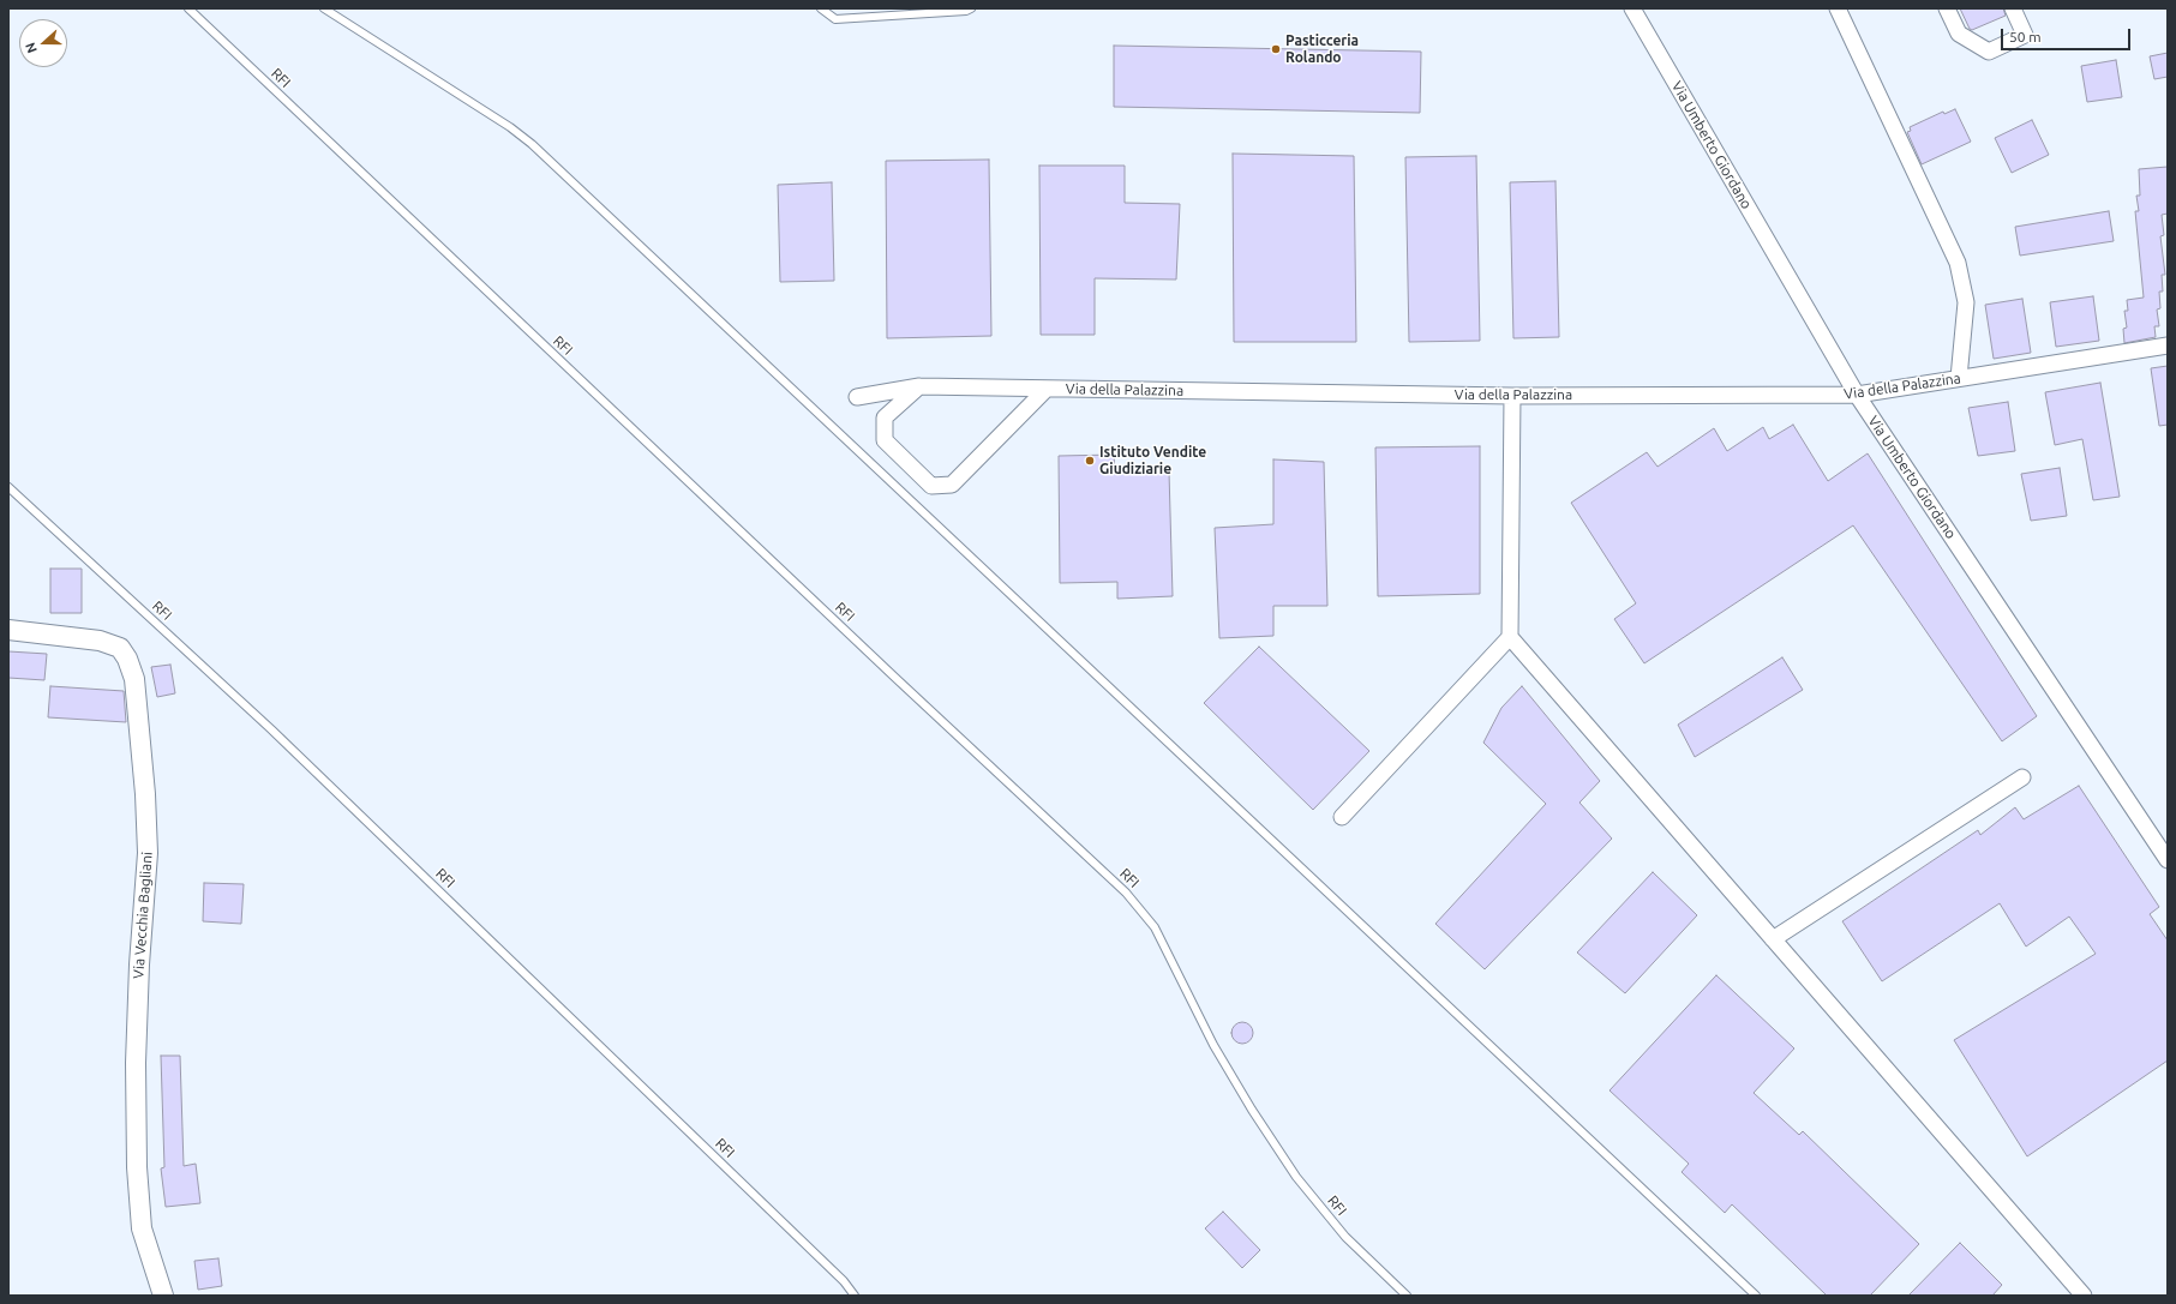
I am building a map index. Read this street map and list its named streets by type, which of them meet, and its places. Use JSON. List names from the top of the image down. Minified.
{"streets":{"street":["Via Umberto Giordano","Via della Palazzina","Via Vecchia Bagliani"],"lane":["RFI"]},"crossings":[["Via Umberto Giordano","Via della Palazzina"]],"places":["Pasticceria Rolando","Istituto Vendite Giudiziarie"],"scale_bar":"50 m","north":"left"}
